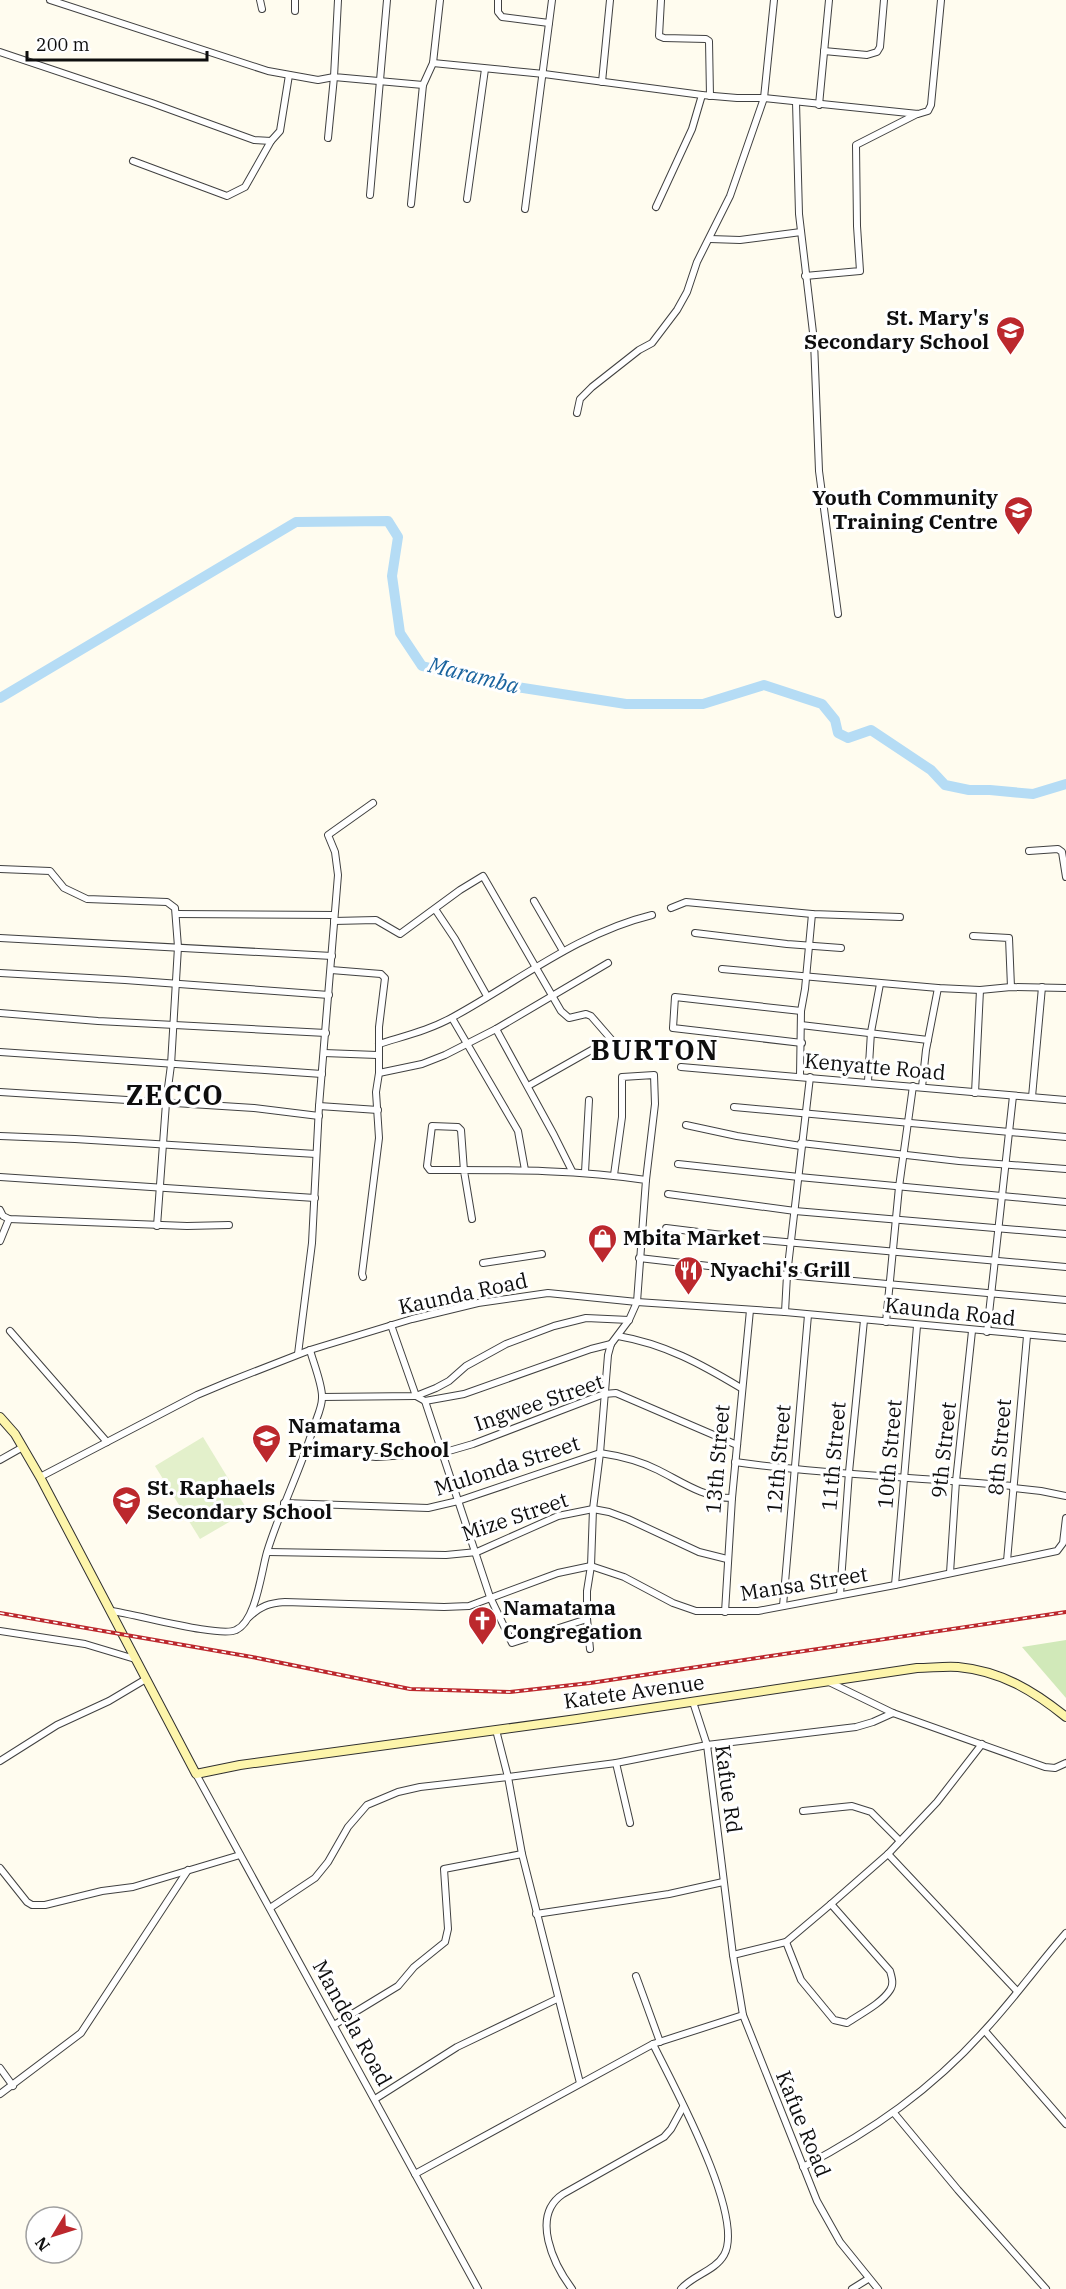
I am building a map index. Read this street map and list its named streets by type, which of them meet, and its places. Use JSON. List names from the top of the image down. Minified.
{"streets":{"street":["Kenyatte Road","Kaunda Road","Ingwee Street","8th Street","9th Street","10th Street","11th Street","13th Street","12th Street","Mulonda Street","Mize Street","Mansa Street","Katete Avenue","Kafue Rd","Mandela Road","Kafue Road"]},"crossings":[["Kaunda Road","8th Street"],["Kaunda Road","9th Street"],["Kaunda Road","10th Street"],["Kaunda Road","11th Street"],["Kaunda Road","13th Street"],["Kaunda Road","12th Street"],["Ingwee Street","13th Street"],["8th Street","Mansa Street"],["9th Street","Mansa Street"],["10th Street","Mansa Street"],["11th Street","Mansa Street"],["13th Street","Mulonda Street"],["13th Street","Mize Street"],["13th Street","Mansa Street"],["12th Street","Mansa Street"],["Katete Avenue","Kafue Rd"],["Katete Avenue","Mandela Road"],["Kafue Rd","Kafue Road"]],"districts":["BURTON","ZECCO"],"water":["Maramba"],"places":{"school or university":["St. Mary's Secondary School","Youth Community Training Centre","Namatama Primary School","St. Raphaels Secondary School"],"shop":["Mbita Market"],"restaurant":["Nyachi's Grill"],"church":["Namatama Congregation"]},"scale_bar":"200 m","north":"bottom left"}
